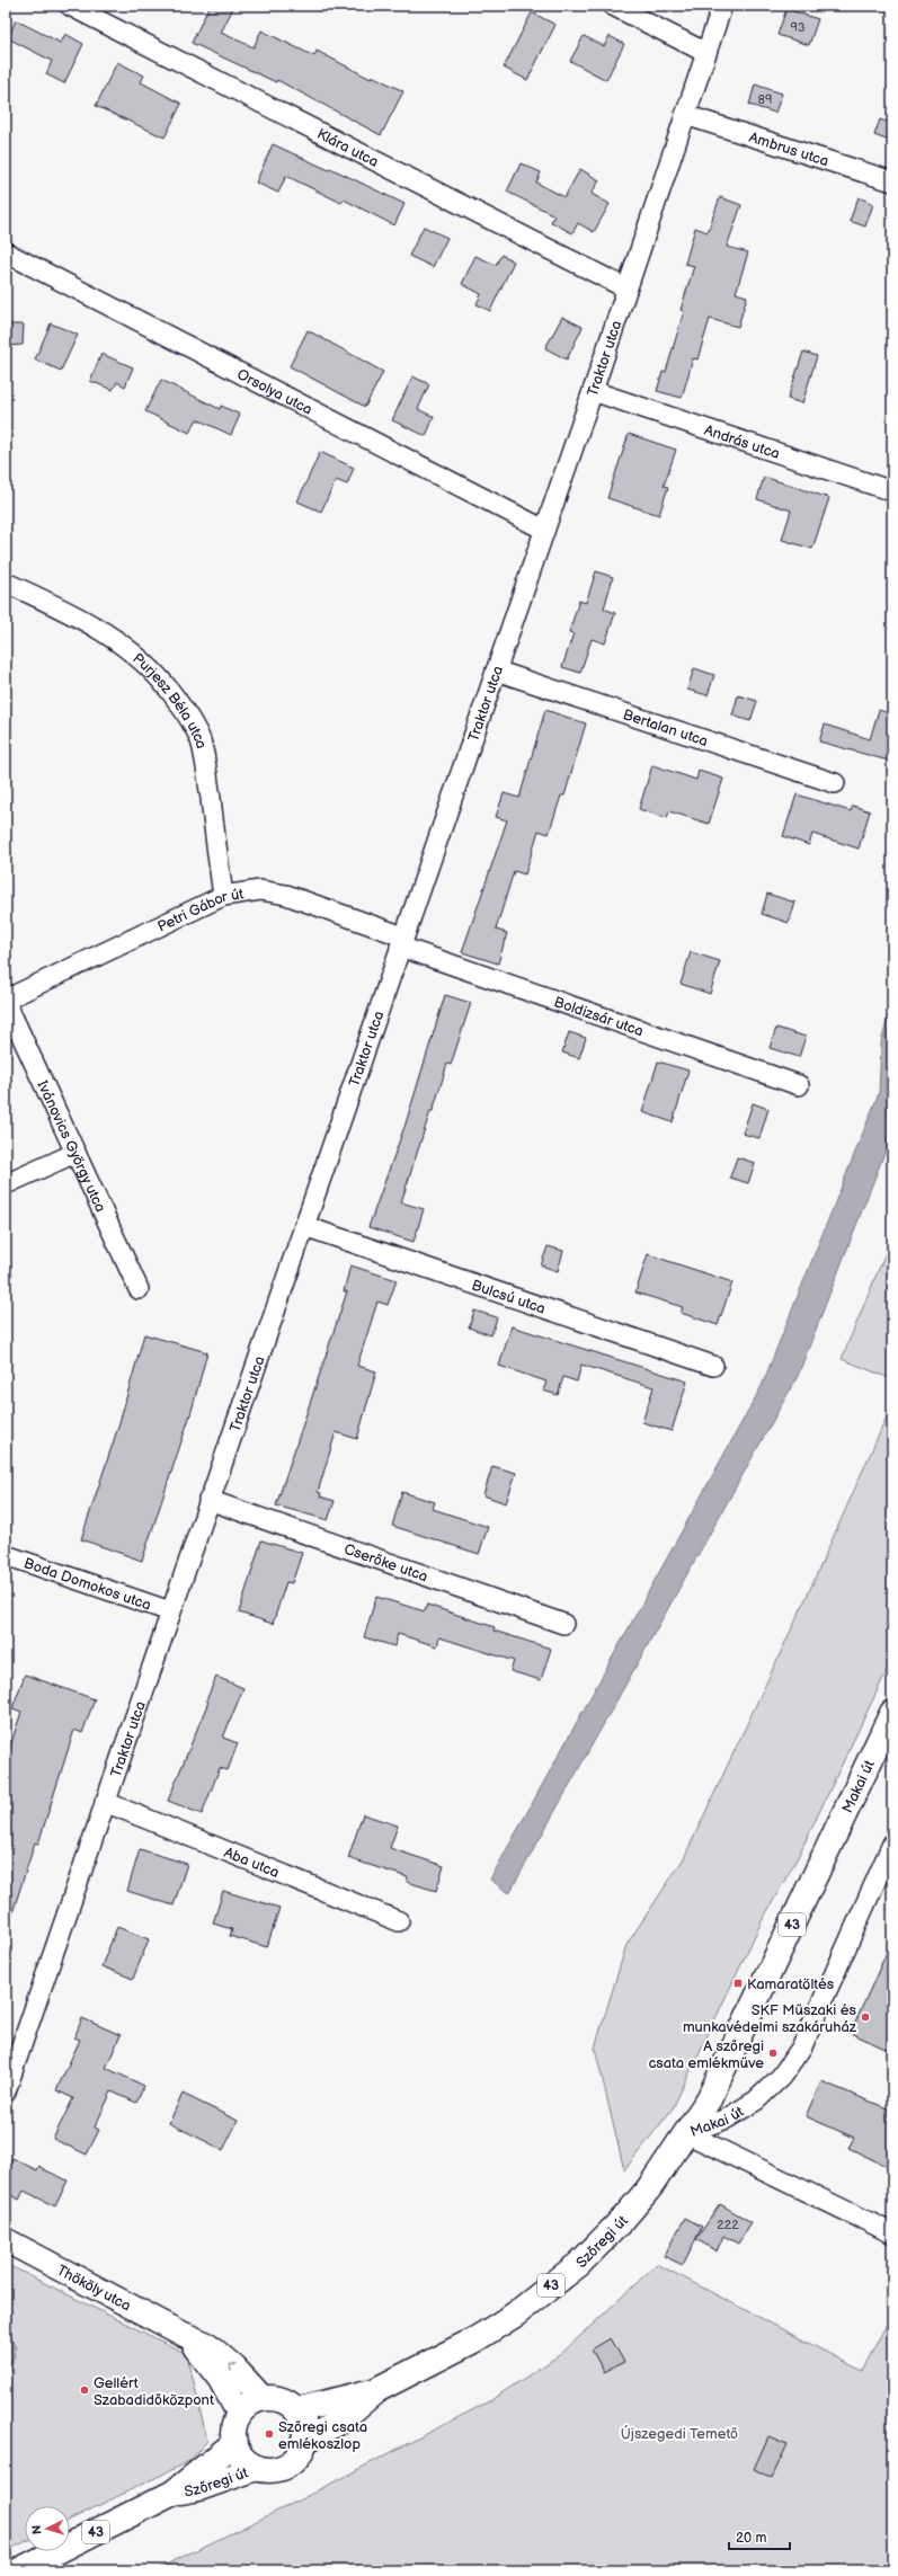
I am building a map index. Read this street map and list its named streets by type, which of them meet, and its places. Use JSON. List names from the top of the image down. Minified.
{"streets":{"main road":["Makai út","43","Szőregi út"],"street":["Klára utca","Ambrus utca","Traktor utca","Orsolya utca","András utca","Purjesz Béla utca","Bertalan utca","Petri Gábor út","Boldizsár utca","Ivánovics György utca","Bulcsú utca","Cserőke utca","Boda Domokos utca","Aba utca","Thököly utca"]},"crossings":[["Klára utca","Traktor utca"],["Ambrus utca","Traktor utca"],["Traktor utca","Orsolya utca"],["Traktor utca","András utca"],["Traktor utca","Bertalan utca"],["Traktor utca","Petri Gábor út"],["Traktor utca","Boldizsár utca"],["Traktor utca","Bulcsú utca"],["Traktor utca","Cserőke utca"],["Traktor utca","Boda Domokos utca"],["Traktor utca","Aba utca"],["Purjesz Béla utca","Petri Gábor út"],["Petri Gábor út","Boldizsár utca"],["Petri Gábor út","Ivánovics György utca"],["Makai út","Szőregi út"],["Szőregi út","Thököly utca"]],"parks":["Újszegedi Temető"],"places":{"transit":["Kamaratöltés"],"other":["SKF Műszaki és munkavédelmi szakáruház","A szőregi csata emlékműve","Gellért Szabadidőközpont","Szőregi csata emlékoszlop"]},"house_numbers":["93","89","222"],"scale_bar":"20 m","north":"left"}
